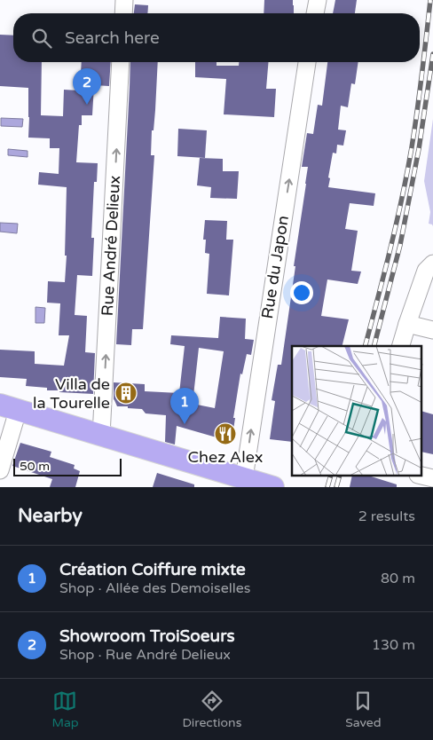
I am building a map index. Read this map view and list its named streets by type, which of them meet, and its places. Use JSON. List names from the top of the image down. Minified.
{"streets":{"street":["Rue André Delieux","Rue du Japon"]},"one_way":["Rue André Delieux","Rue du Japon"],"places":{"building":["Villa de la Tourelle"],"restaurant":["Chez Alex"]},"scale_bar":"50 m","page":{"search":"Search here","pins":["2","1"],"scale":"50 m","heading":["Nearby","2 results"],"list":[{"mark":"1","name":"Création Coiffure mixte","note":"Shop · Allée des Demoiselles","value":"80 m"},{"mark":"2","name":"Showroom TroiSoeurs","note":"Shop · Rue André Delieux","value":"130 m"}],"nav":["Map","Directions","Saved"]}}
